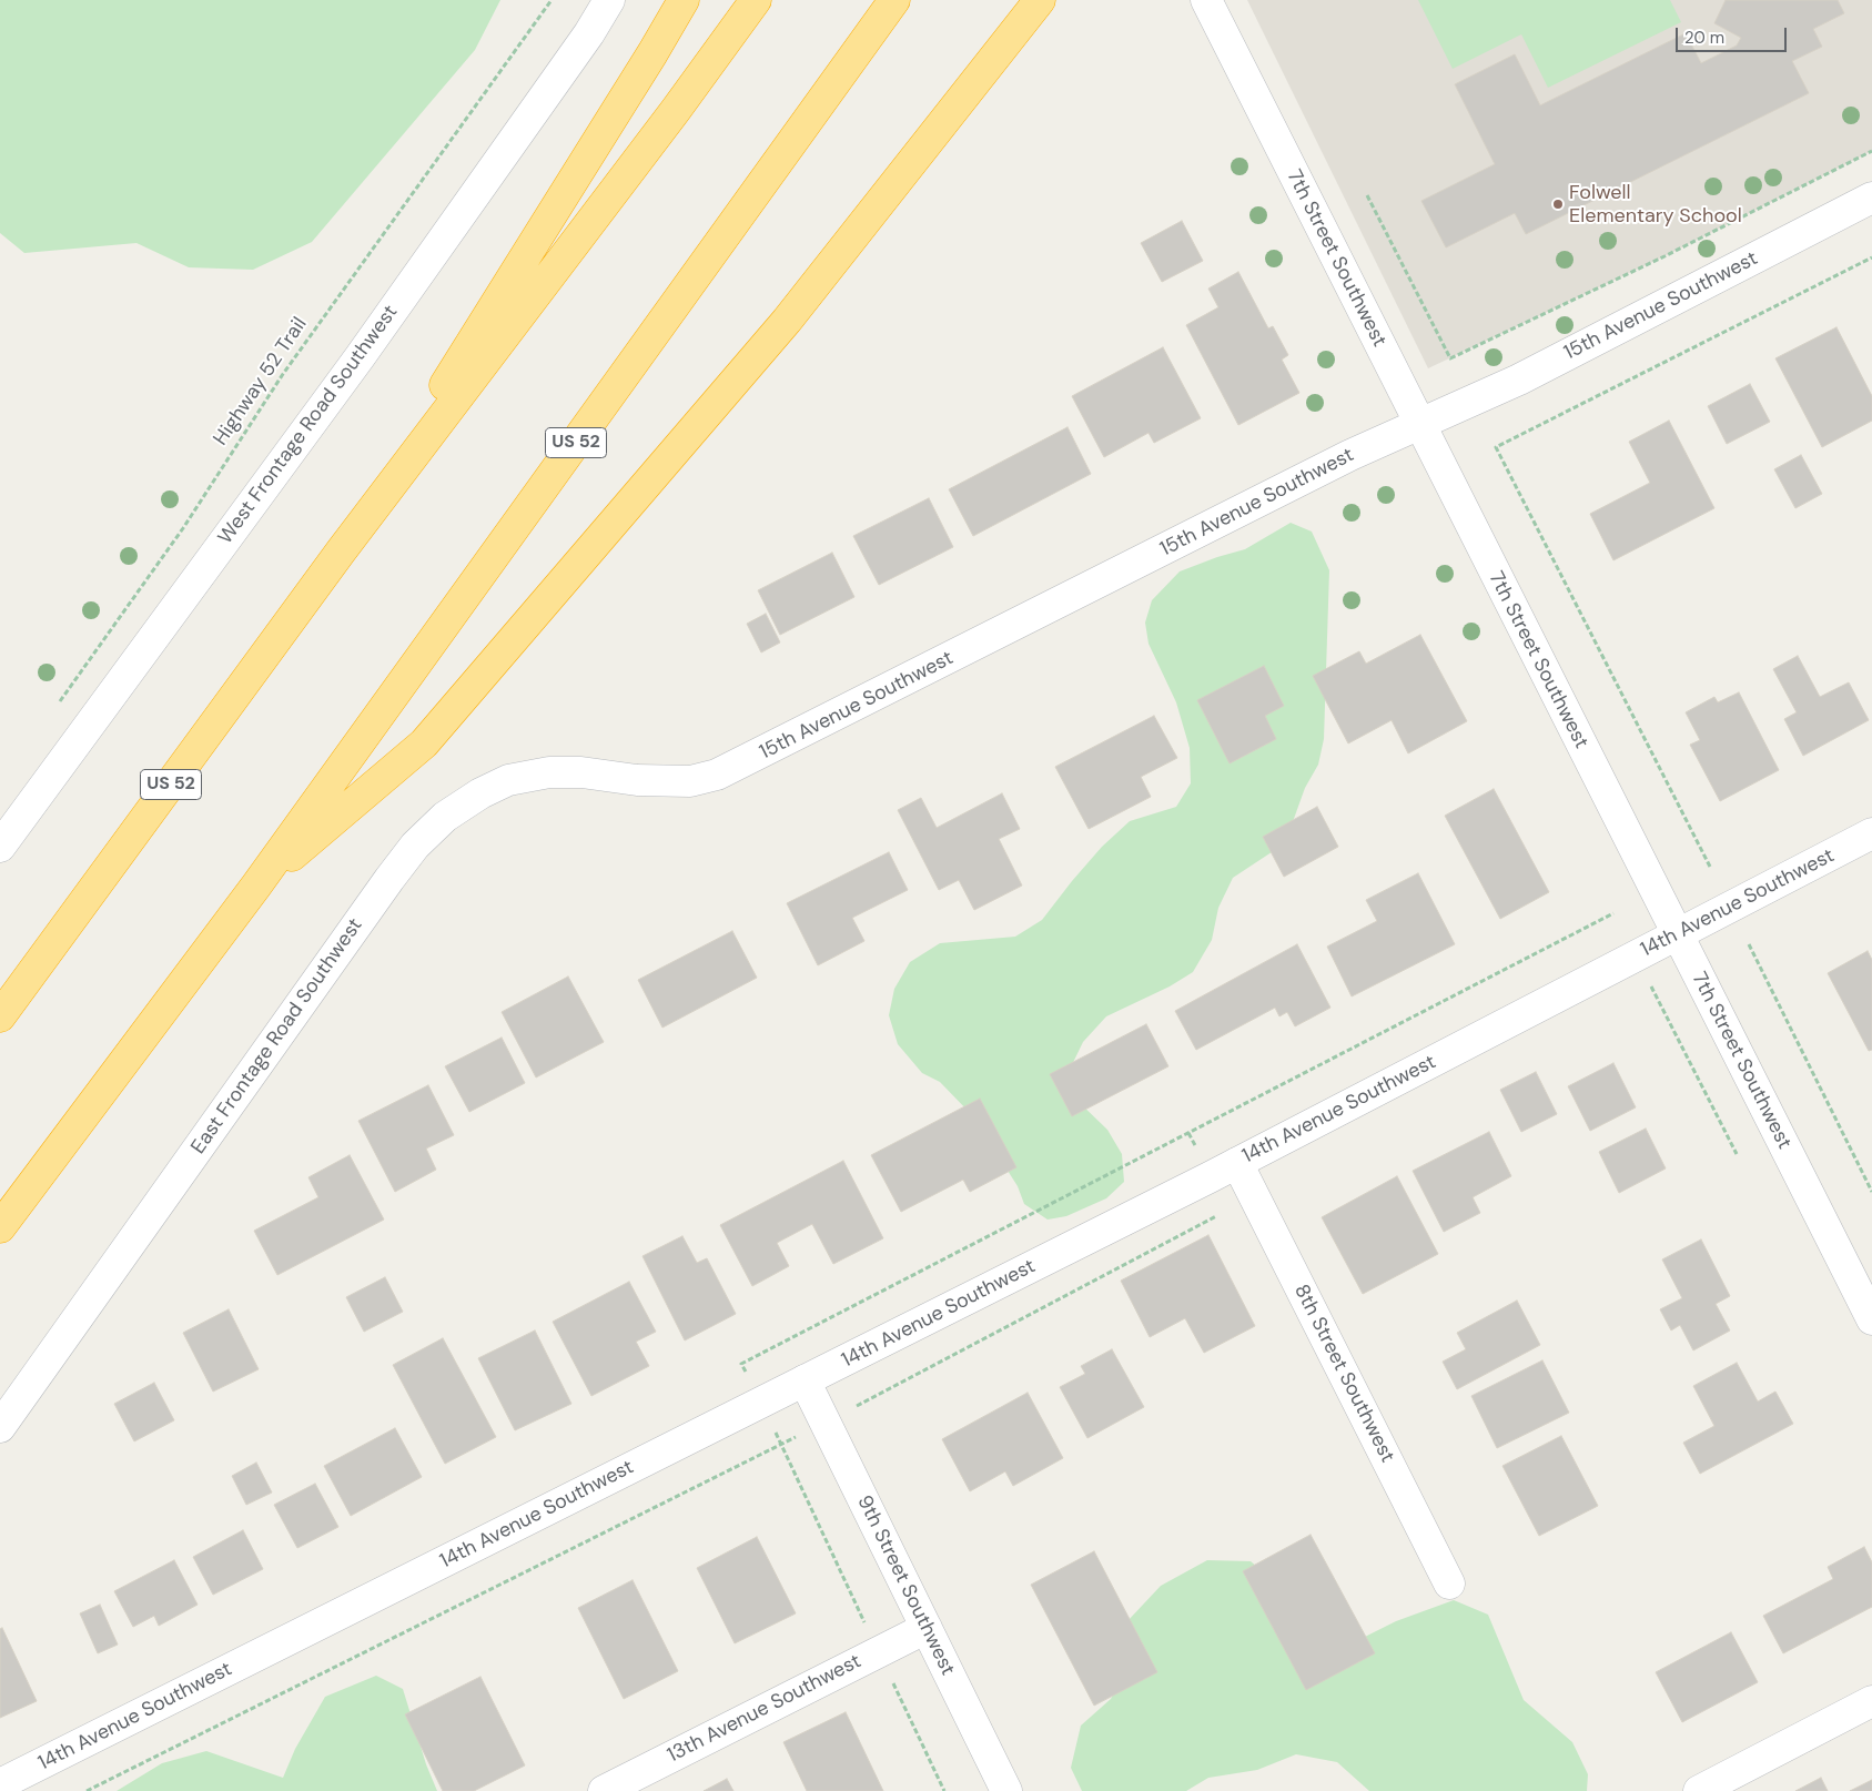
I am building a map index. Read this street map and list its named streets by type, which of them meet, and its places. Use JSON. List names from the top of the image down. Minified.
{"streets":{"highway":["US 52"],"street":["7th Street Southwest","15th Avenue Southwest","West Frontage Road Southwest","14th Avenue Southwest","East Frontage Road Southwest","8th Street Southwest","9th Street Southwest","13th Avenue Southwest"],"path":["Highway 52 Trail"]},"crossings":[["7th Street Southwest","15th Avenue Southwest"],["7th Street Southwest","14th Avenue Southwest"],["15th Avenue Southwest","East Frontage Road Southwest"],["14th Avenue Southwest","8th Street Southwest"],["14th Avenue Southwest","9th Street Southwest"],["9th Street Southwest","13th Avenue Southwest"]],"places":["Folwell Elementary School"],"scale_bar":"20 m"}
